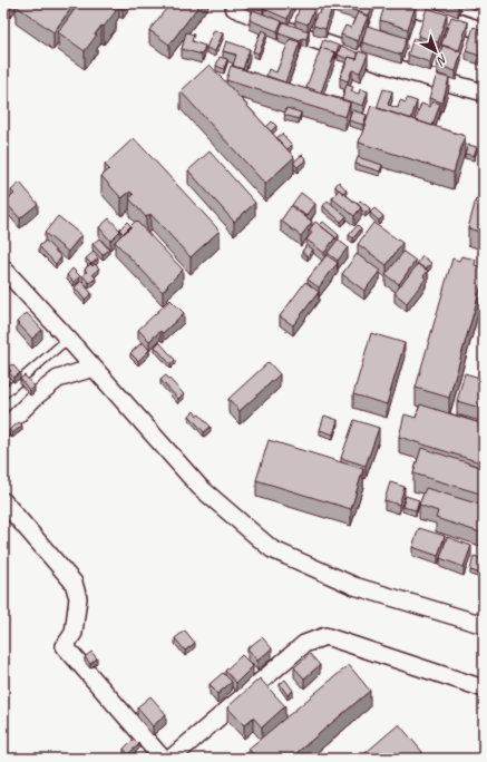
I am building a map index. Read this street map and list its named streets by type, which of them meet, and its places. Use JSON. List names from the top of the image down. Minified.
{"north":"bottom right"}
